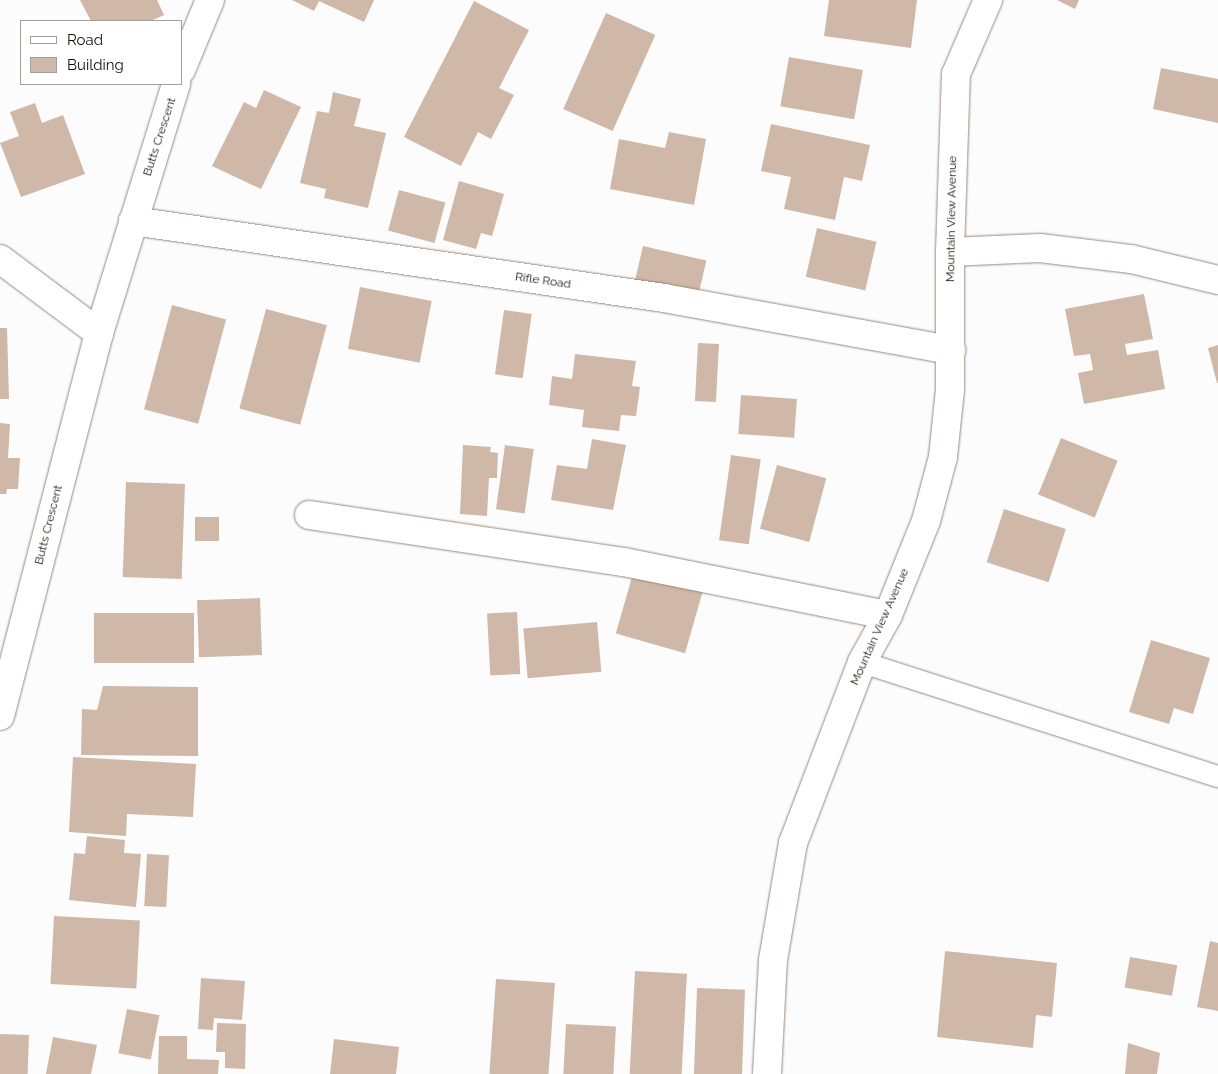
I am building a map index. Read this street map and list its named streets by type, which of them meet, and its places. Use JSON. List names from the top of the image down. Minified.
{"streets":{"street":["Butts Crescent","Mountain View Avenue","Rifle Road"]},"crossings":[["Butts Crescent","Rifle Road"],["Mountain View Avenue","Rifle Road"]],"legend":["Road","Building"]}
